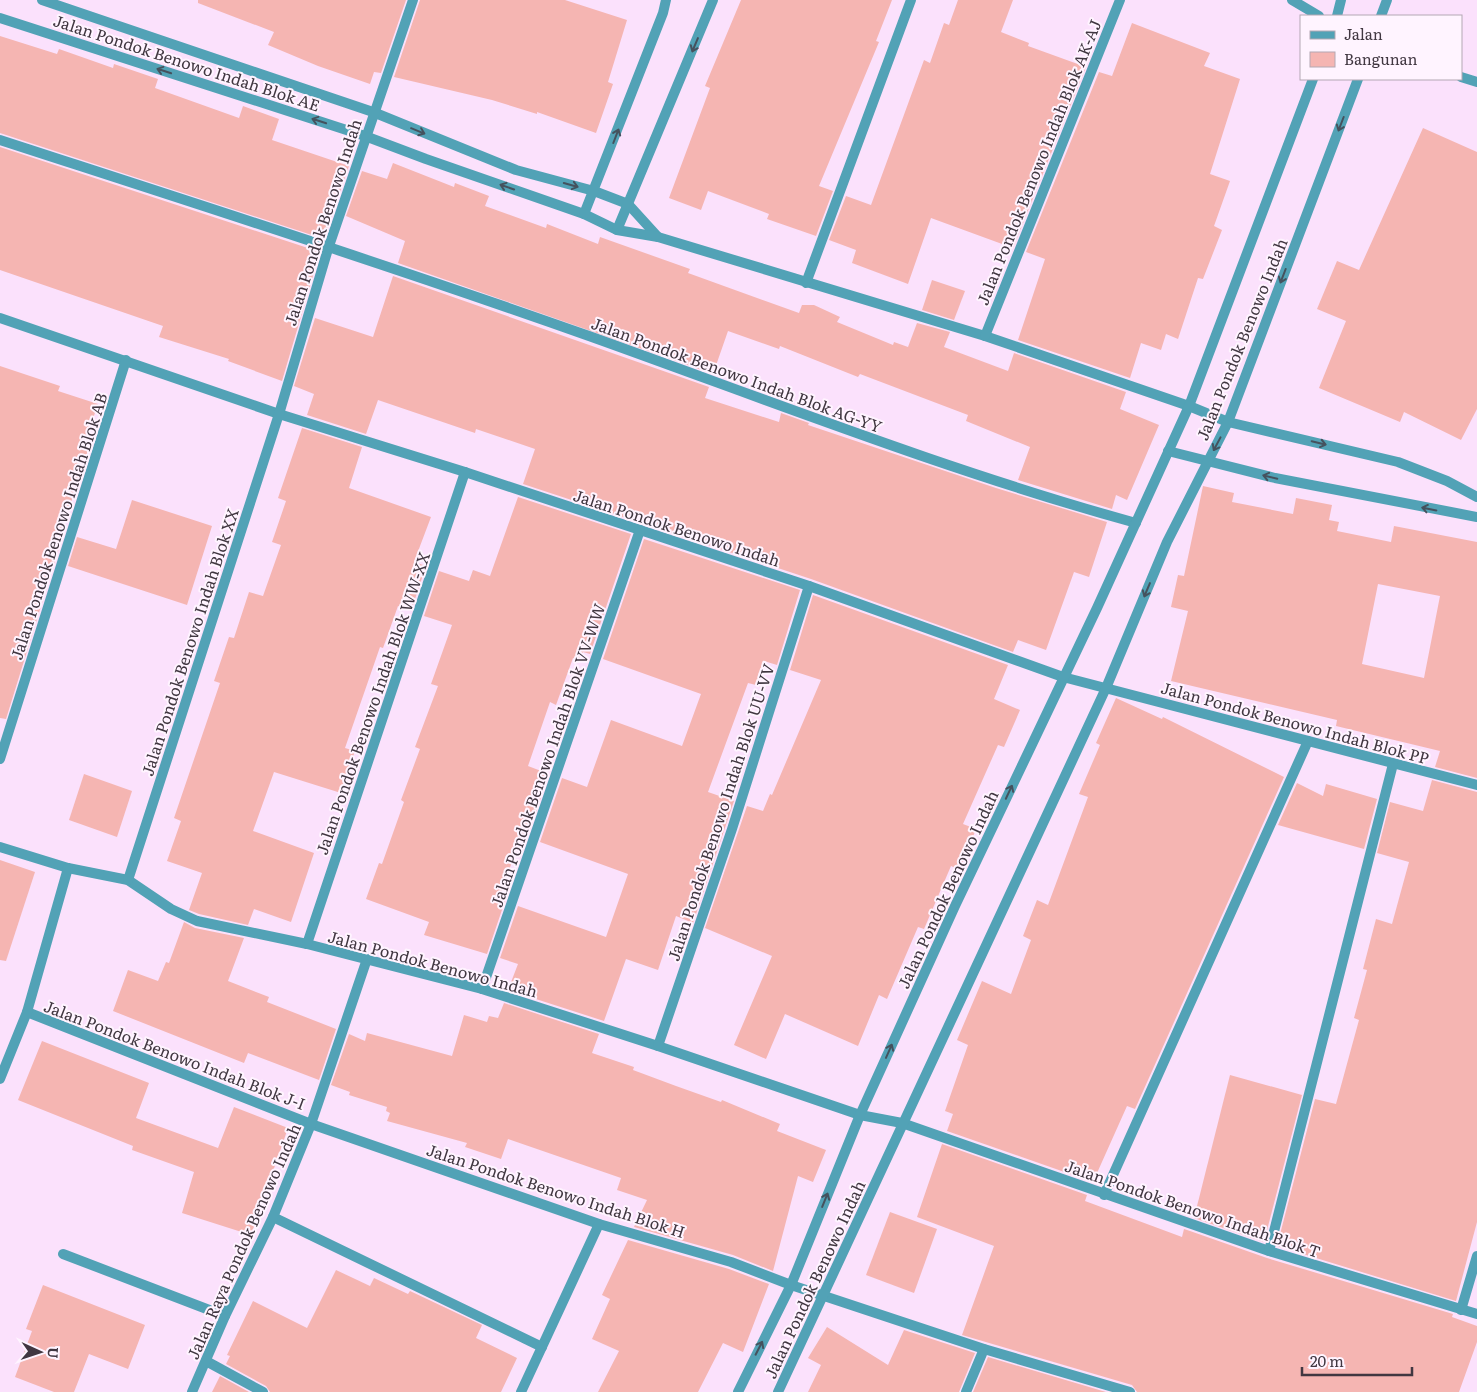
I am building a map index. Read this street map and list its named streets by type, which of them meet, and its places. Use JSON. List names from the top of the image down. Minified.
{"streets":{"street":["Jalan Pondok Benowo Indah Blok AE","Jalan Pondok Benowo Indah Blok AK-AJ","Jalan Pondok Benowo Indah","Jalan Pondok Benowo Indah Blok AG-YY","Jalan Pondok Benowo Indah Blok AB","Jalan Pondok Benowo Indah Blok XX","Jalan Pondok Benowo Indah Blok WW-XX","Jalan Pondok Benowo Indah Blok PP","Jalan Pondok Benowo Indah Blok VV-WW","Jalan Pondok Benowo Indah Blok UU-VV","Jalan Pondok Benowo Indah Blok J-I","Jalan Pondok Benowo Indah Blok H","Jalan Pondok Benowo Indah Blok T","Jalan Raya Pondok Benowo Indah"]},"crossings":[["Jalan Pondok Benowo Indah Blok AE","Jalan Pondok Benowo Indah"],["Jalan Pondok Benowo Indah Blok AK-AJ","Jalan Pondok Benowo Indah"],["Jalan Pondok Benowo Indah","Jalan Pondok Benowo Indah Blok AG-YY"],["Jalan Pondok Benowo Indah","Jalan Pondok Benowo Indah Blok AB"],["Jalan Pondok Benowo Indah","Jalan Pondok Benowo Indah Blok XX"],["Jalan Pondok Benowo Indah","Jalan Pondok Benowo Indah Blok WW-XX"],["Jalan Pondok Benowo Indah","Jalan Pondok Benowo Indah Blok PP"],["Jalan Pondok Benowo Indah","Jalan Pondok Benowo Indah Blok VV-WW"],["Jalan Pondok Benowo Indah","Jalan Pondok Benowo Indah Blok UU-VV"],["Jalan Pondok Benowo Indah","Jalan Pondok Benowo Indah Blok H"],["Jalan Pondok Benowo Indah","Jalan Pondok Benowo Indah Blok T"],["Jalan Pondok Benowo Indah","Jalan Raya Pondok Benowo Indah"],["Jalan Pondok Benowo Indah Blok J-I","Jalan Pondok Benowo Indah Blok H"],["Jalan Pondok Benowo Indah Blok J-I","Jalan Raya Pondok Benowo Indah"],["Jalan Pondok Benowo Indah Blok H","Jalan Raya Pondok Benowo Indah"]],"legend":["Jalan","Bangunan"],"scale_bar":"20 m","north":"right"}
